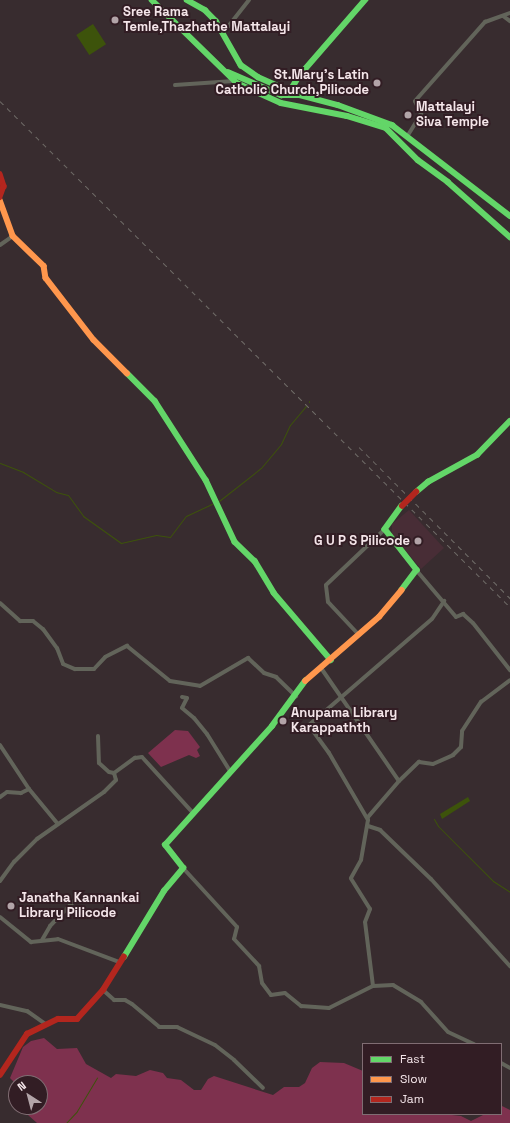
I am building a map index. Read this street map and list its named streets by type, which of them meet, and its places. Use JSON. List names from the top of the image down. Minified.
{"places":["Sree Rama Temle,Thazhathe Mattalayi","St.Mary's Latin Catholic Church,Pilicode","Mattalayi Siva Temple","G U P S Pilicode","Anupama Library Karappathth","Janatha Kannankai Library Pilicode"],"legend":["Fast","Slow","Jam"],"north":"top left"}
